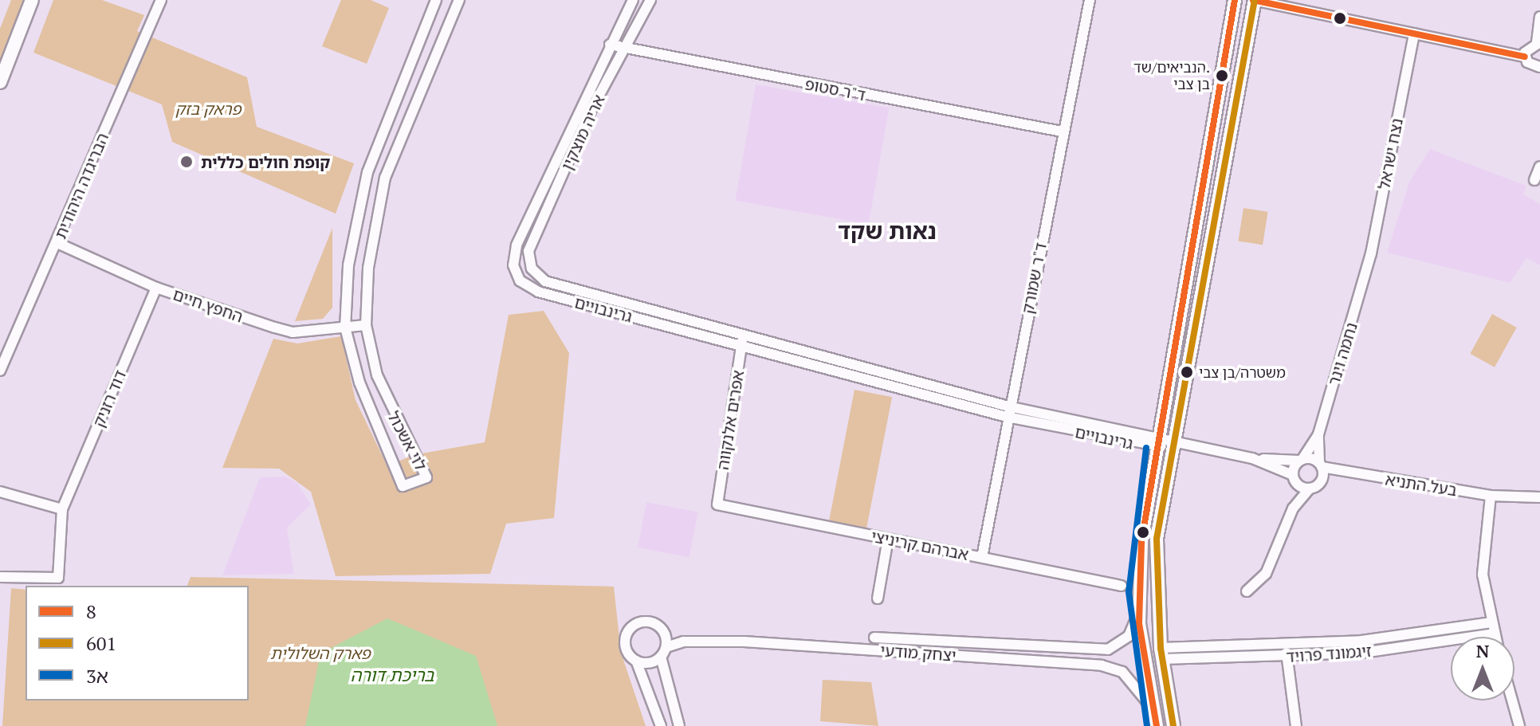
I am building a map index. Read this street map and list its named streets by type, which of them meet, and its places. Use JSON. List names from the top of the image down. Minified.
{"streets":{"street":["ד\"ר סטופ","אריה מוצקין","נצח ישראל","הבריגדה היהודית","ד\"ר שמורק","החפץ חיים","גרינבויים","נחמה וינר","דוד רזניק","אפרים אלנקווה","לוי אשכול","בעל התניא","אברהם קריניצי","יצחק מודעי","זיגמונד פרויד"]},"crossings":[["ד\"ר סטופ","אריה מוצקין"],["ד\"ר סטופ","ד\"ר שמורק"],["אריה מוצקין","גרינבויים"],["נצח ישראל","נחמה וינר"],["הבריגדה היהודית","החפץ חיים"],["ד\"ר שמורק","גרינבויים"],["ד\"ר שמורק","אברהם קריניצי"],["החפץ חיים","דוד רזניק"],["החפץ חיים","לוי אשכול"],["גרינבויים","אפרים אלנקווה"],["נחמה וינר","בעל התניא"],["אפרים אלנקווה","אברהם קריניצי"]],"districts":["נאות שקד"],"water":["בריכת דורה"],"parks":["פראק בזק","פארק השלולית"],"places":["הנביאים/שד. בן צבי","קופת חולים כללית","משטרה/בן צבי"],"lines":["transit line 8","transit line 601","transit line 3א"],"legend":["8","601","3א"],"north":"top"}
